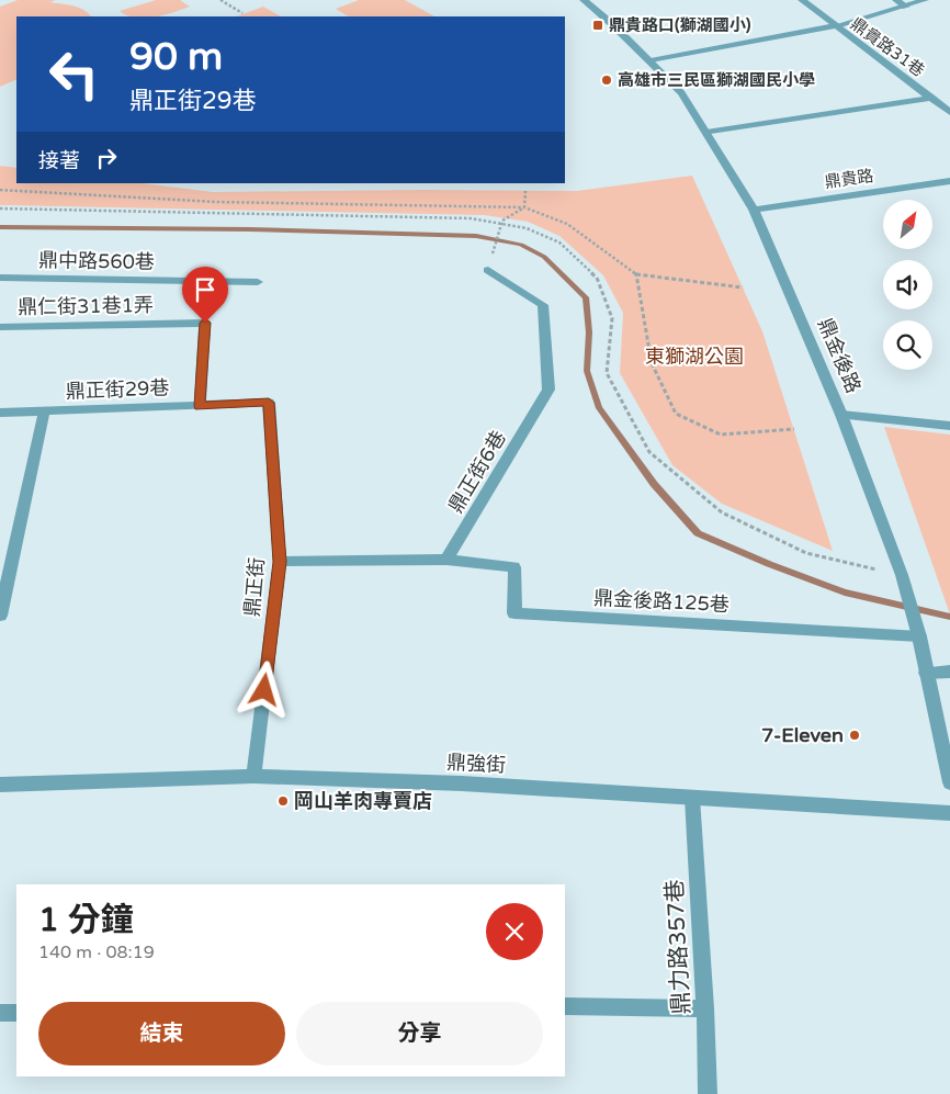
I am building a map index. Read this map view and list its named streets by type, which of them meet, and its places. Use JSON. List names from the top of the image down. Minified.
{"streets":{"street":["鼎貴路31巷","鼎貴路","鼎中路560巷","鼎仁街31巷1弄","鼎金後路","鼎正街29巷","鼎正街6巷","鼎正街","鼎金後路125巷","鼎強街","鼎力路357巷"]},"crossings":[["鼎貴路","鼎金後路"],["鼎仁街31巷1弄","鼎正街29巷"],["鼎金後路","鼎金後路125巷"],["鼎正街29巷","鼎正街"],["鼎正街6巷","鼎金後路125巷"],["鼎正街","鼎強街"],["鼎強街","鼎力路357巷"]],"parks":["東獅湖公園"],"places":{"transit":["鼎貴路口(獅湖國小)"],"other":["高雄市三民區獅湖國民小學","7-Eleven","岡山羊肉專賣店"]},"north":"top right","page":{"turn":["90 m","鼎正街29巷"],"then":"接著","heading":["1 分鐘","140 m · 08:19"],"buttons":["結束","分享"]}}
